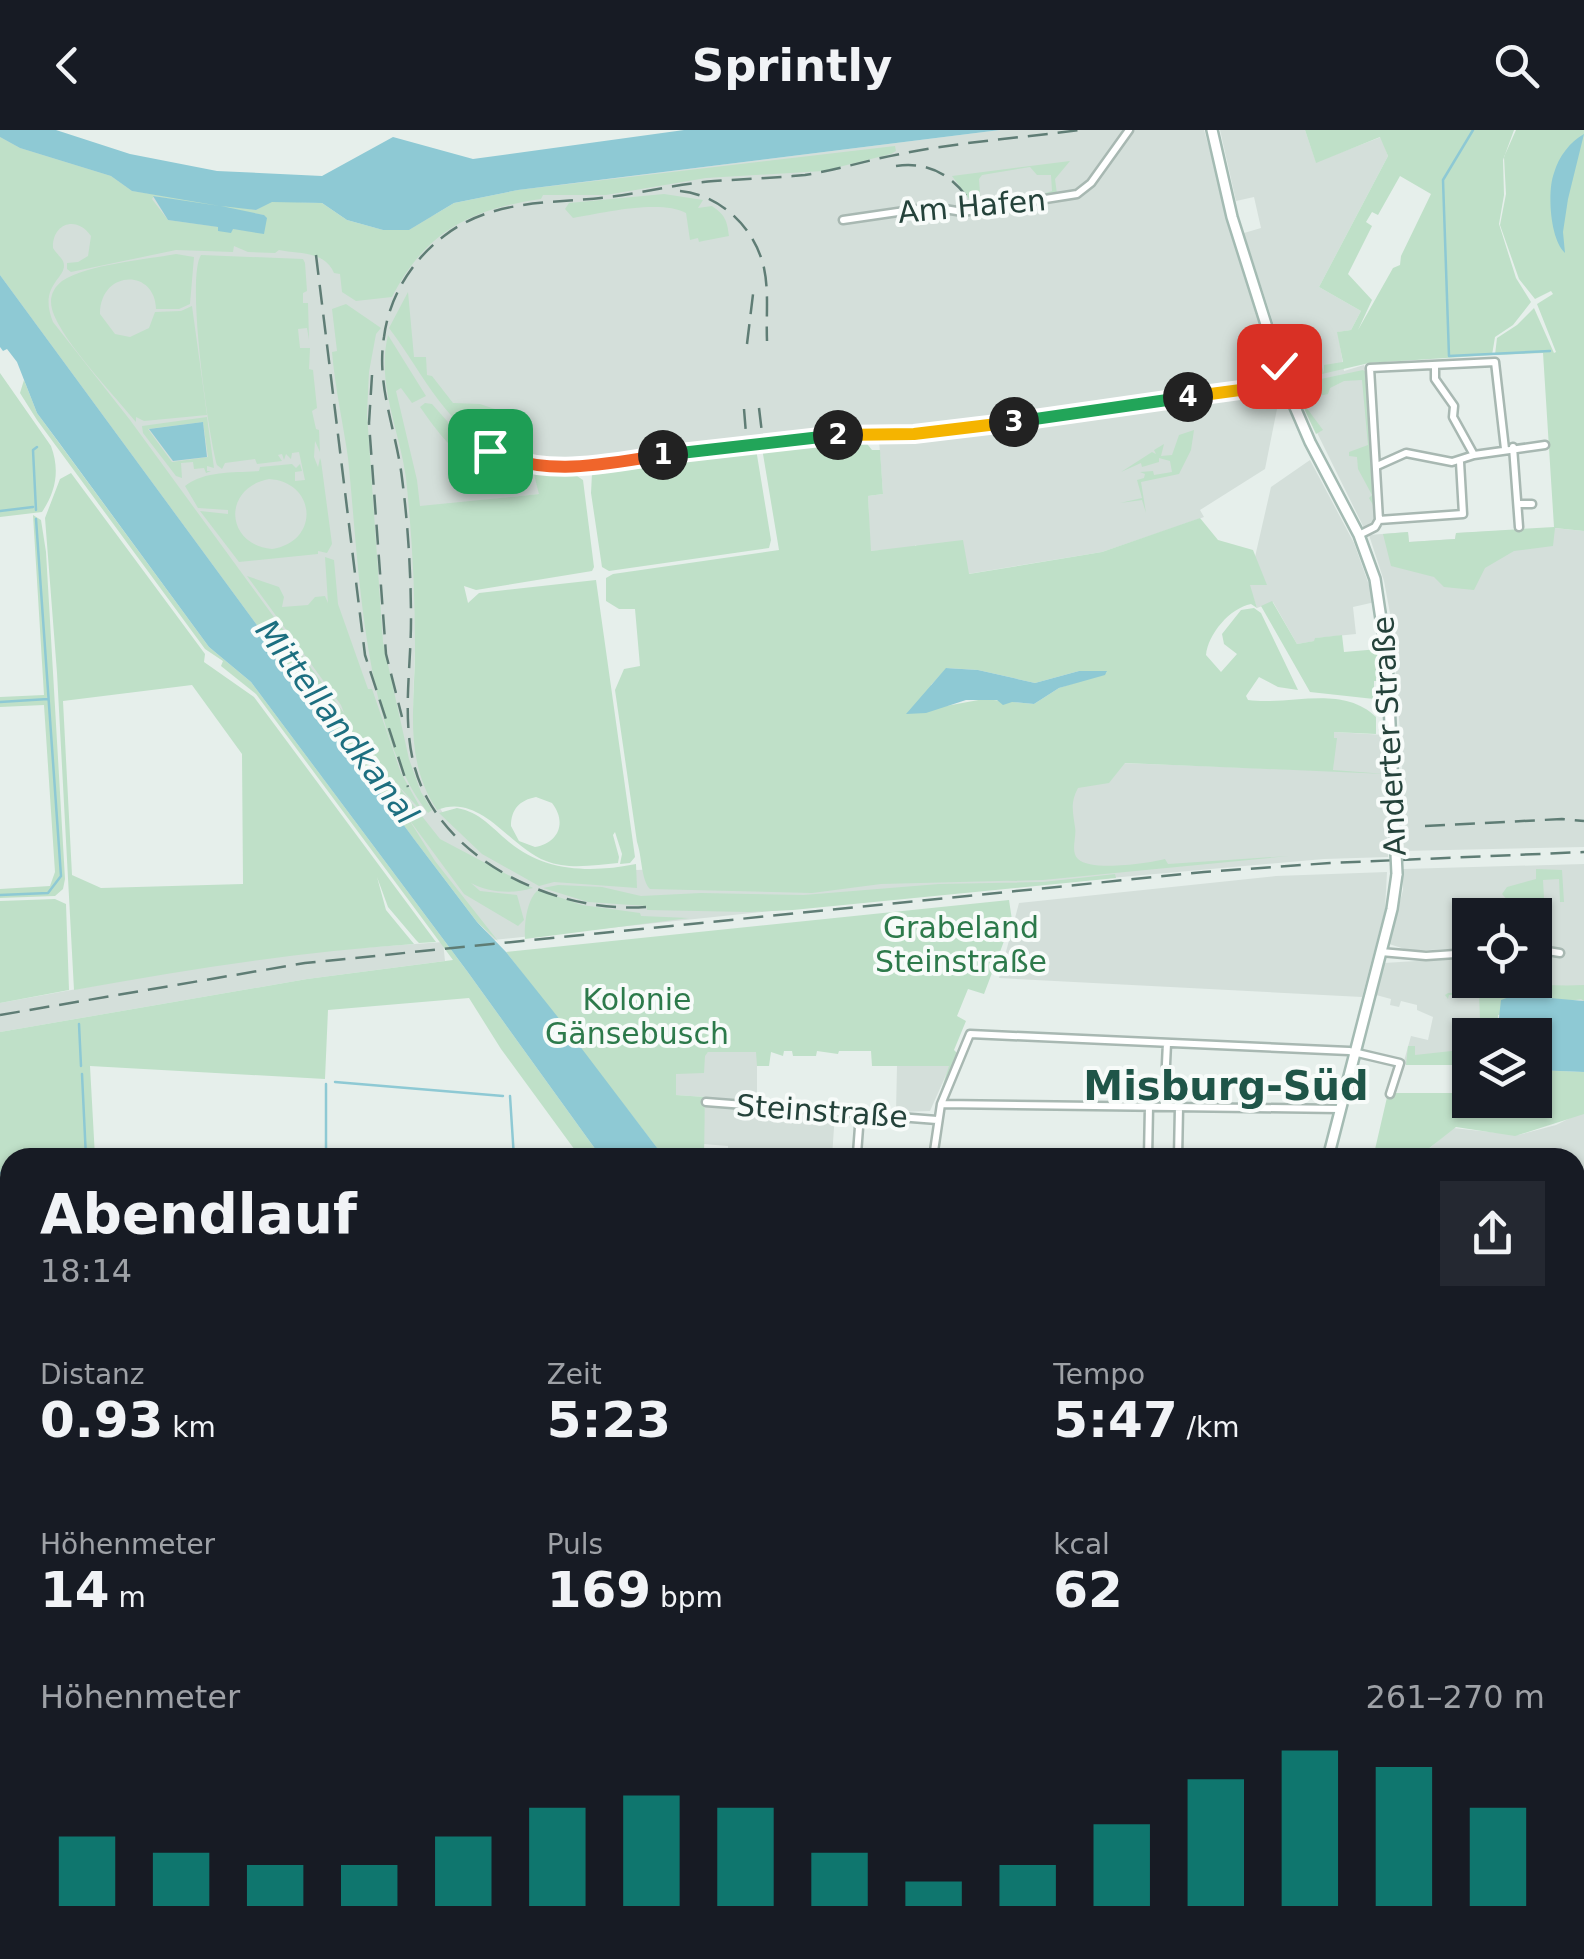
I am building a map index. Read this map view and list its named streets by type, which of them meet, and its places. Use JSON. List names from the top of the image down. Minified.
{"streets":{"main road":["Anderter Straße"],"street":["Am Hafen","Steinstraße"]},"districts":["Misburg-Süd"],"water":["Mittellandkanal"],"parks":["Grabeland Steinstraße","Kolonie Gänsebusch"],"page":{"header":"Sprintly","pins":["4","3","2","1"],"heading":["Abendlauf","18:14"],"stats":[["Distanz","0.93 km"],["Zeit","5:23"],["Tempo","5:47 /km"],["Höhenmeter","14 m"],["Puls","169 bpm"],["kcal","62"]],"chart":["Höhenmeter","261–270 m"]}}
